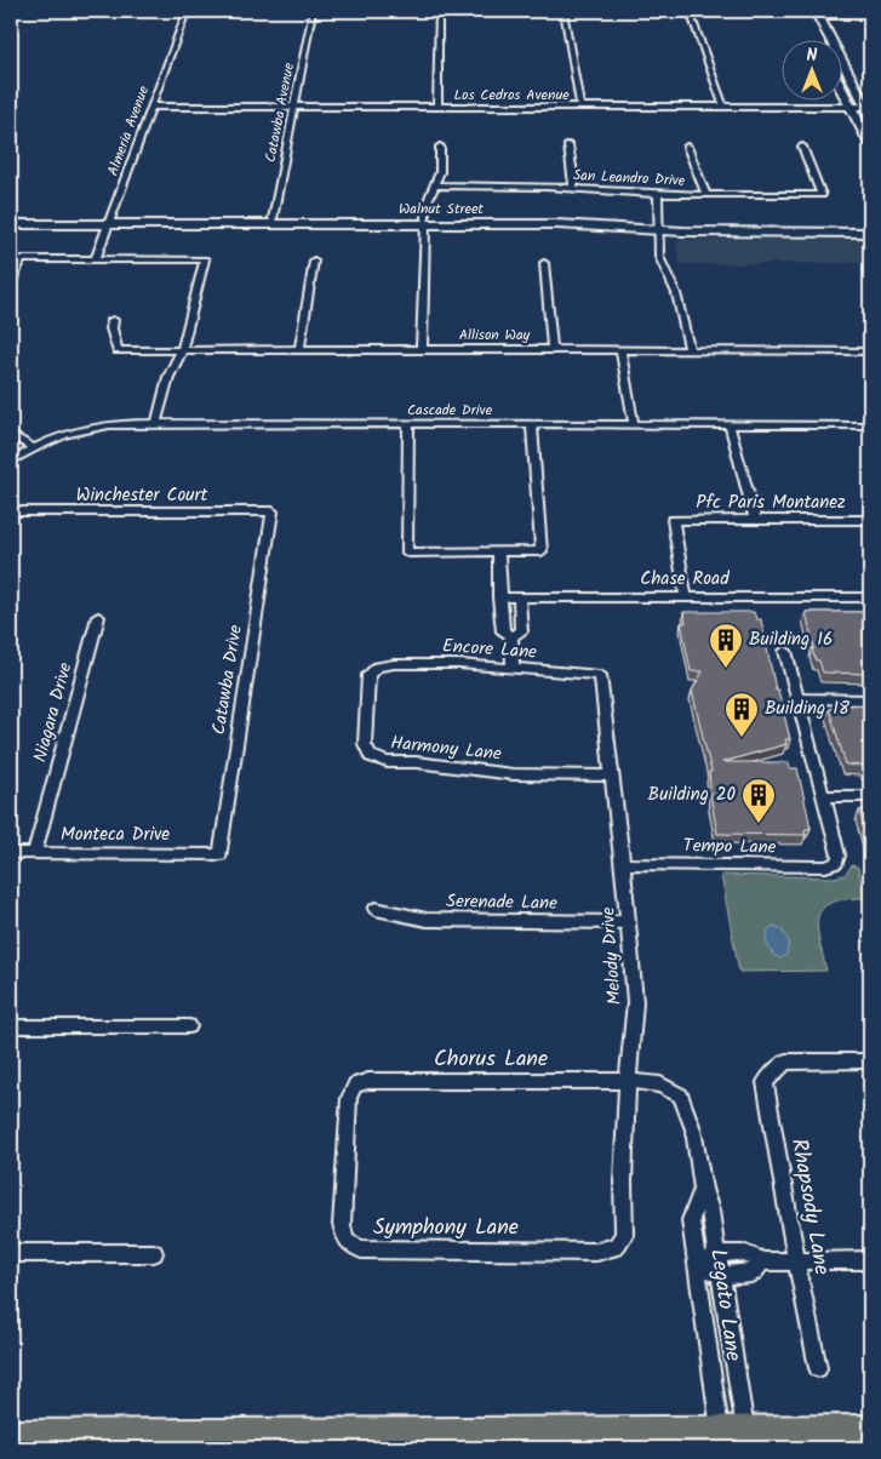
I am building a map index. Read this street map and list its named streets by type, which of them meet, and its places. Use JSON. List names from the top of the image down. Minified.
{"streets":{"street":["Los Cedros Avenue","Catawba Avenue","Almeria Avenue","San Leandro Drive","Walnut Street","Allison Way","Cascade Drive","Winchester Court","Pfc Paris Montanez","Chase Road","Encore Lane","Catawba Drive","Niagara Drive","Harmony Lane","Monteca Drive","Tempo Lane","Serenade Lane","Melody Drive","Chorus Lane","Rhapsody Lane","Symphony Lane","Legato Lane"]},"crossings":[["Los Cedros Avenue","Catawba Avenue"],["Los Cedros Avenue","Almeria Avenue"],["Catawba Avenue","Walnut Street"],["Almeria Avenue","Walnut Street"],["Winchester Court","Catawba Drive"],["Pfc Paris Montanez","Chase Road"],["Encore Lane","Harmony Lane"],["Encore Lane","Melody Drive"],["Catawba Drive","Monteca Drive"],["Niagara Drive","Monteca Drive"],["Harmony Lane","Melody Drive"],["Tempo Lane","Melody Drive"],["Serenade Lane","Melody Drive"],["Melody Drive","Chorus Lane"],["Melody Drive","Symphony Lane"],["Chorus Lane","Symphony Lane"],["Chorus Lane","Legato Lane"]],"places":{"building":["Building 16","Building 18","Building 20"]},"north":"top"}
